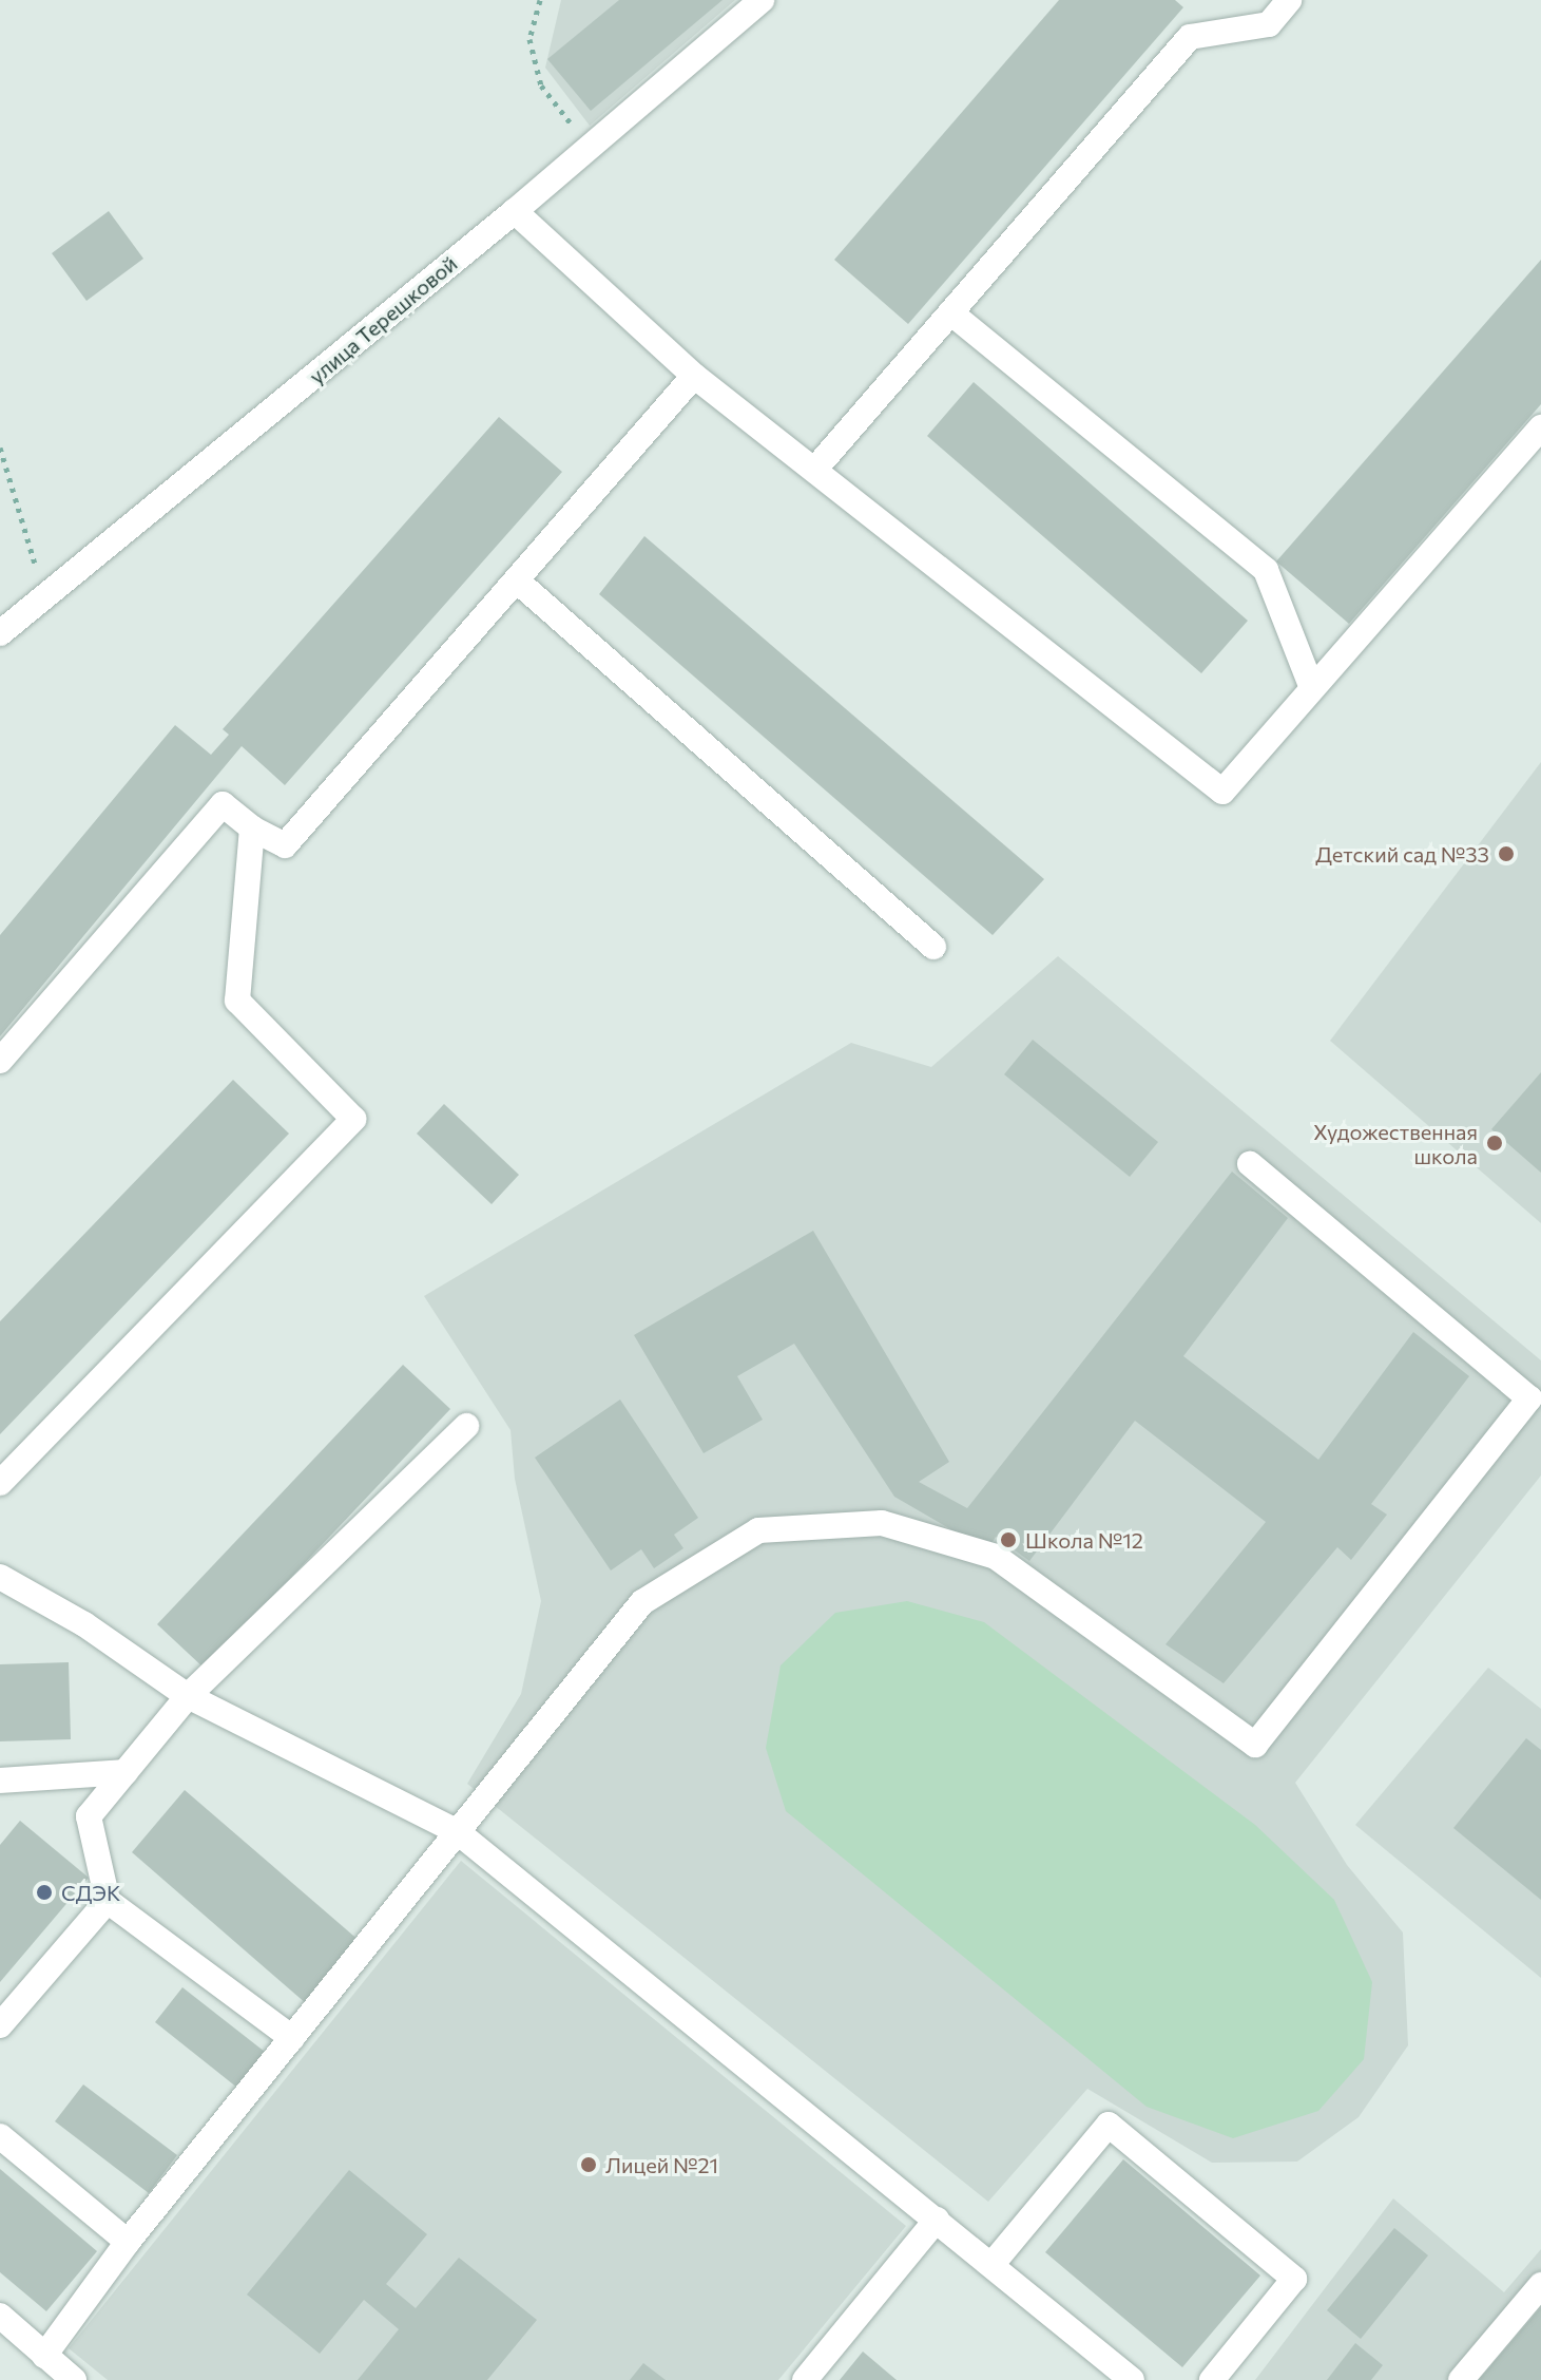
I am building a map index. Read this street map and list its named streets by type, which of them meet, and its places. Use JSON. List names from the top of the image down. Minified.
{"streets":{"street":["улица Терешковой"]},"places":["Детский сад №33","Художественная школа","Школа №12","СДЭК","Лицей №21"]}
